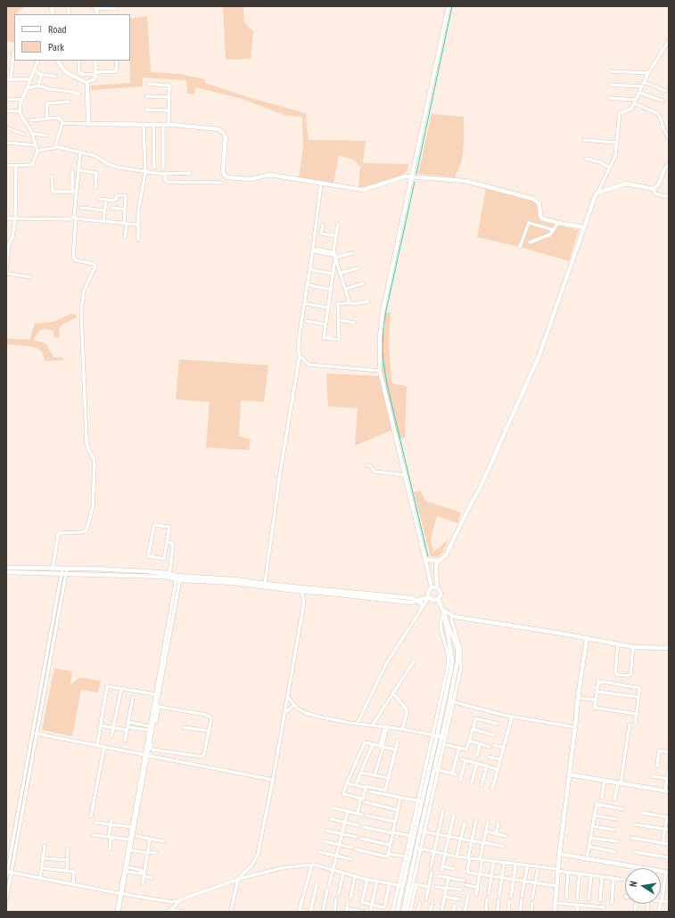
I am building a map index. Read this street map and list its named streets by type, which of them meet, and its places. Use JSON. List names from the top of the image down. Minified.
{"legend":["Road","Park"],"north":"left"}
